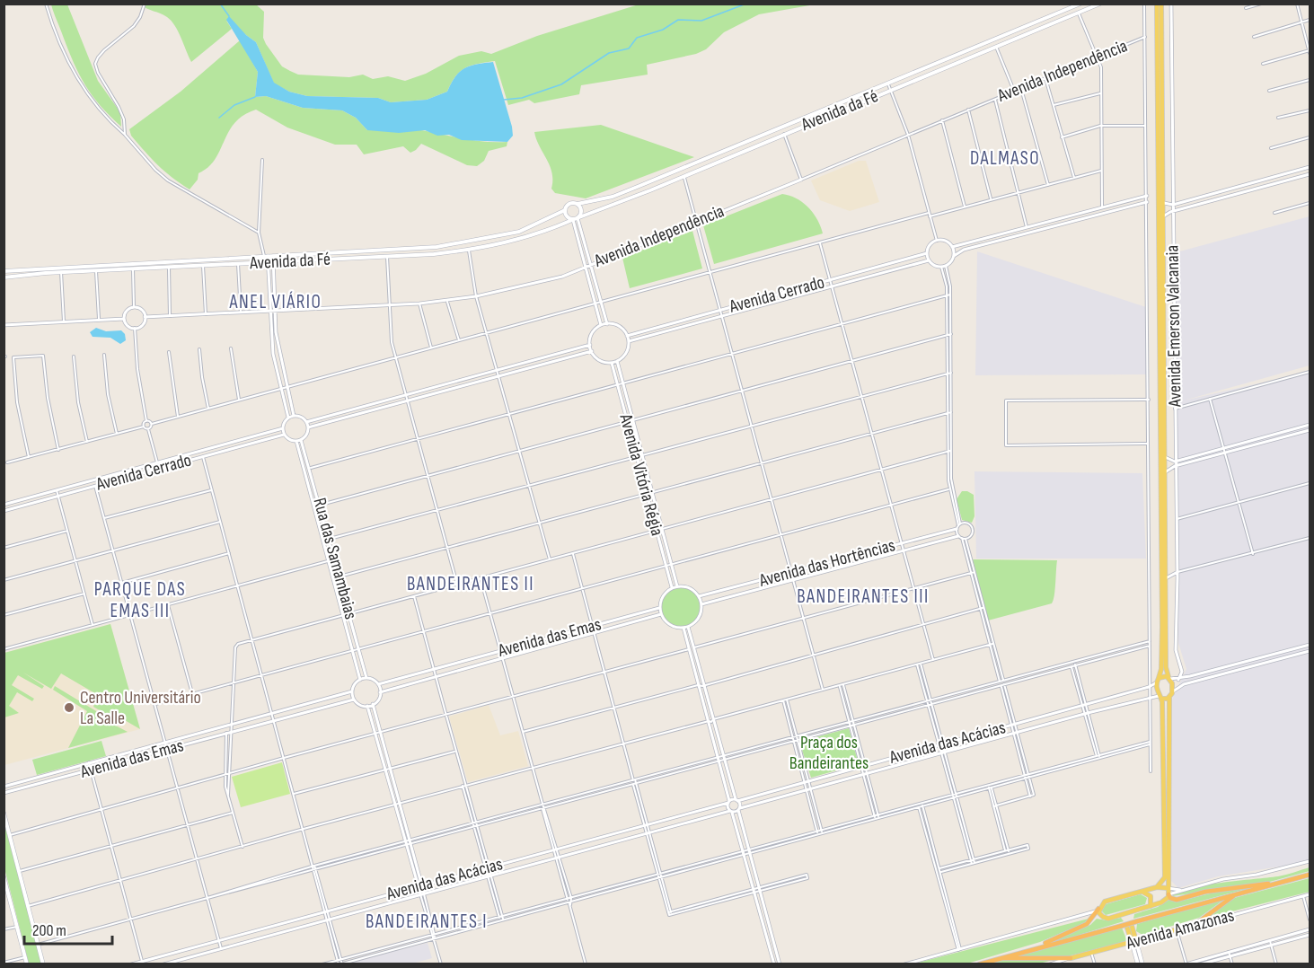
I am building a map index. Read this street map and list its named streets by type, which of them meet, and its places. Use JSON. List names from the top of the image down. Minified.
{"streets":{"main road":["Avenida da Fé","Avenida Amazonas"],"street":["Avenida Independência","Avenida Cerrado","Avenida Emerson Valcanaia","Avenida Vitória Régia","Rua das Samambaias","Avenida das Hortências","Avenida das Emas","Avenida das Acácias"]},"crossings":[["Avenida Cerrado","Avenida Vitória Régia"],["Avenida Cerrado","Rua das Samambaias"],["Avenida Vitória Régia","Avenida das Hortências"],["Avenida Vitória Régia","Avenida das Emas"],["Rua das Samambaias","Avenida das Emas"],["Avenida das Hortências","Avenida das Emas"]],"districts":["DALMASO","ANEL VIÁRIO","BANDEIRANTES II","PARQUE DAS EMAS III","BANDEIRANTES III","BANDEIRANTES I"],"parks":["Praça dos Bandeirantes"],"places":["Centro Universitário La Salle"],"scale_bar":"200 m"}
